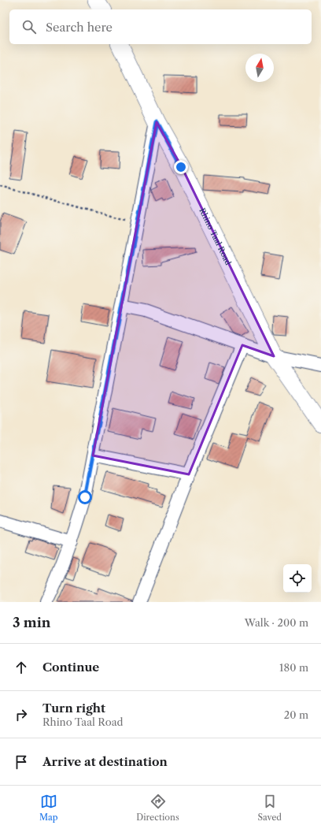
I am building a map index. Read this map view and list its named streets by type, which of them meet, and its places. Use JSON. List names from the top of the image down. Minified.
{"streets":{"street":["Rhino Taal Road"]},"north":"top","page":{"search":"Search here","heading":["3 min","Walk · 200 m"],"list":[["Continue","180 m"],["Turn right","Rhino Taal Road","20 m"],"Arrive at destination"],"nav":["Map","Directions","Saved"]}}
